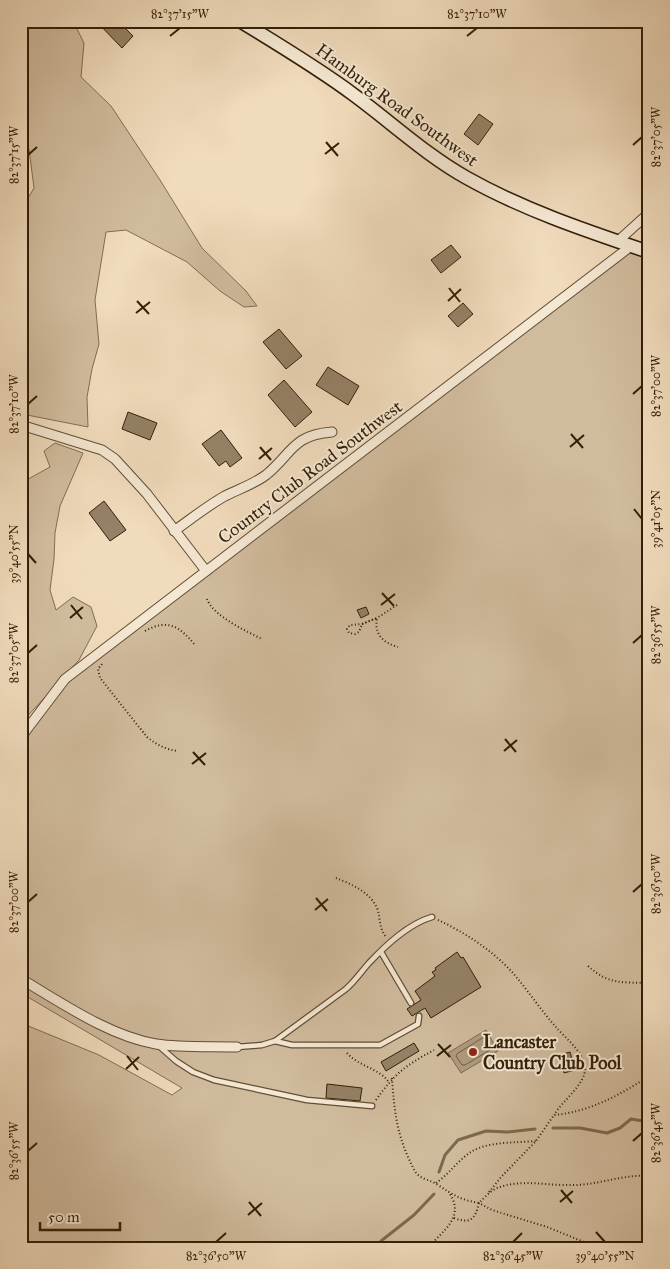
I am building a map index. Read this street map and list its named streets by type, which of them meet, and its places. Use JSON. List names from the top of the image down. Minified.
{"streets":{"street":["Hamburg Road Southwest","Country Club Road Southwest"]},"crossings":[["Hamburg Road Southwest","Country Club Road Southwest"]],"places":["Lancaster Country Club Pool"],"scale_bar":"50 m","coordinates":["82°37'15\"W","82°37'10\"W","82°37'05\"W","82°37'00\"W","39°41'05\"N","39°40'55\"N","82°36'55\"W","82°36'50\"W","82°36'45\"W"]}
